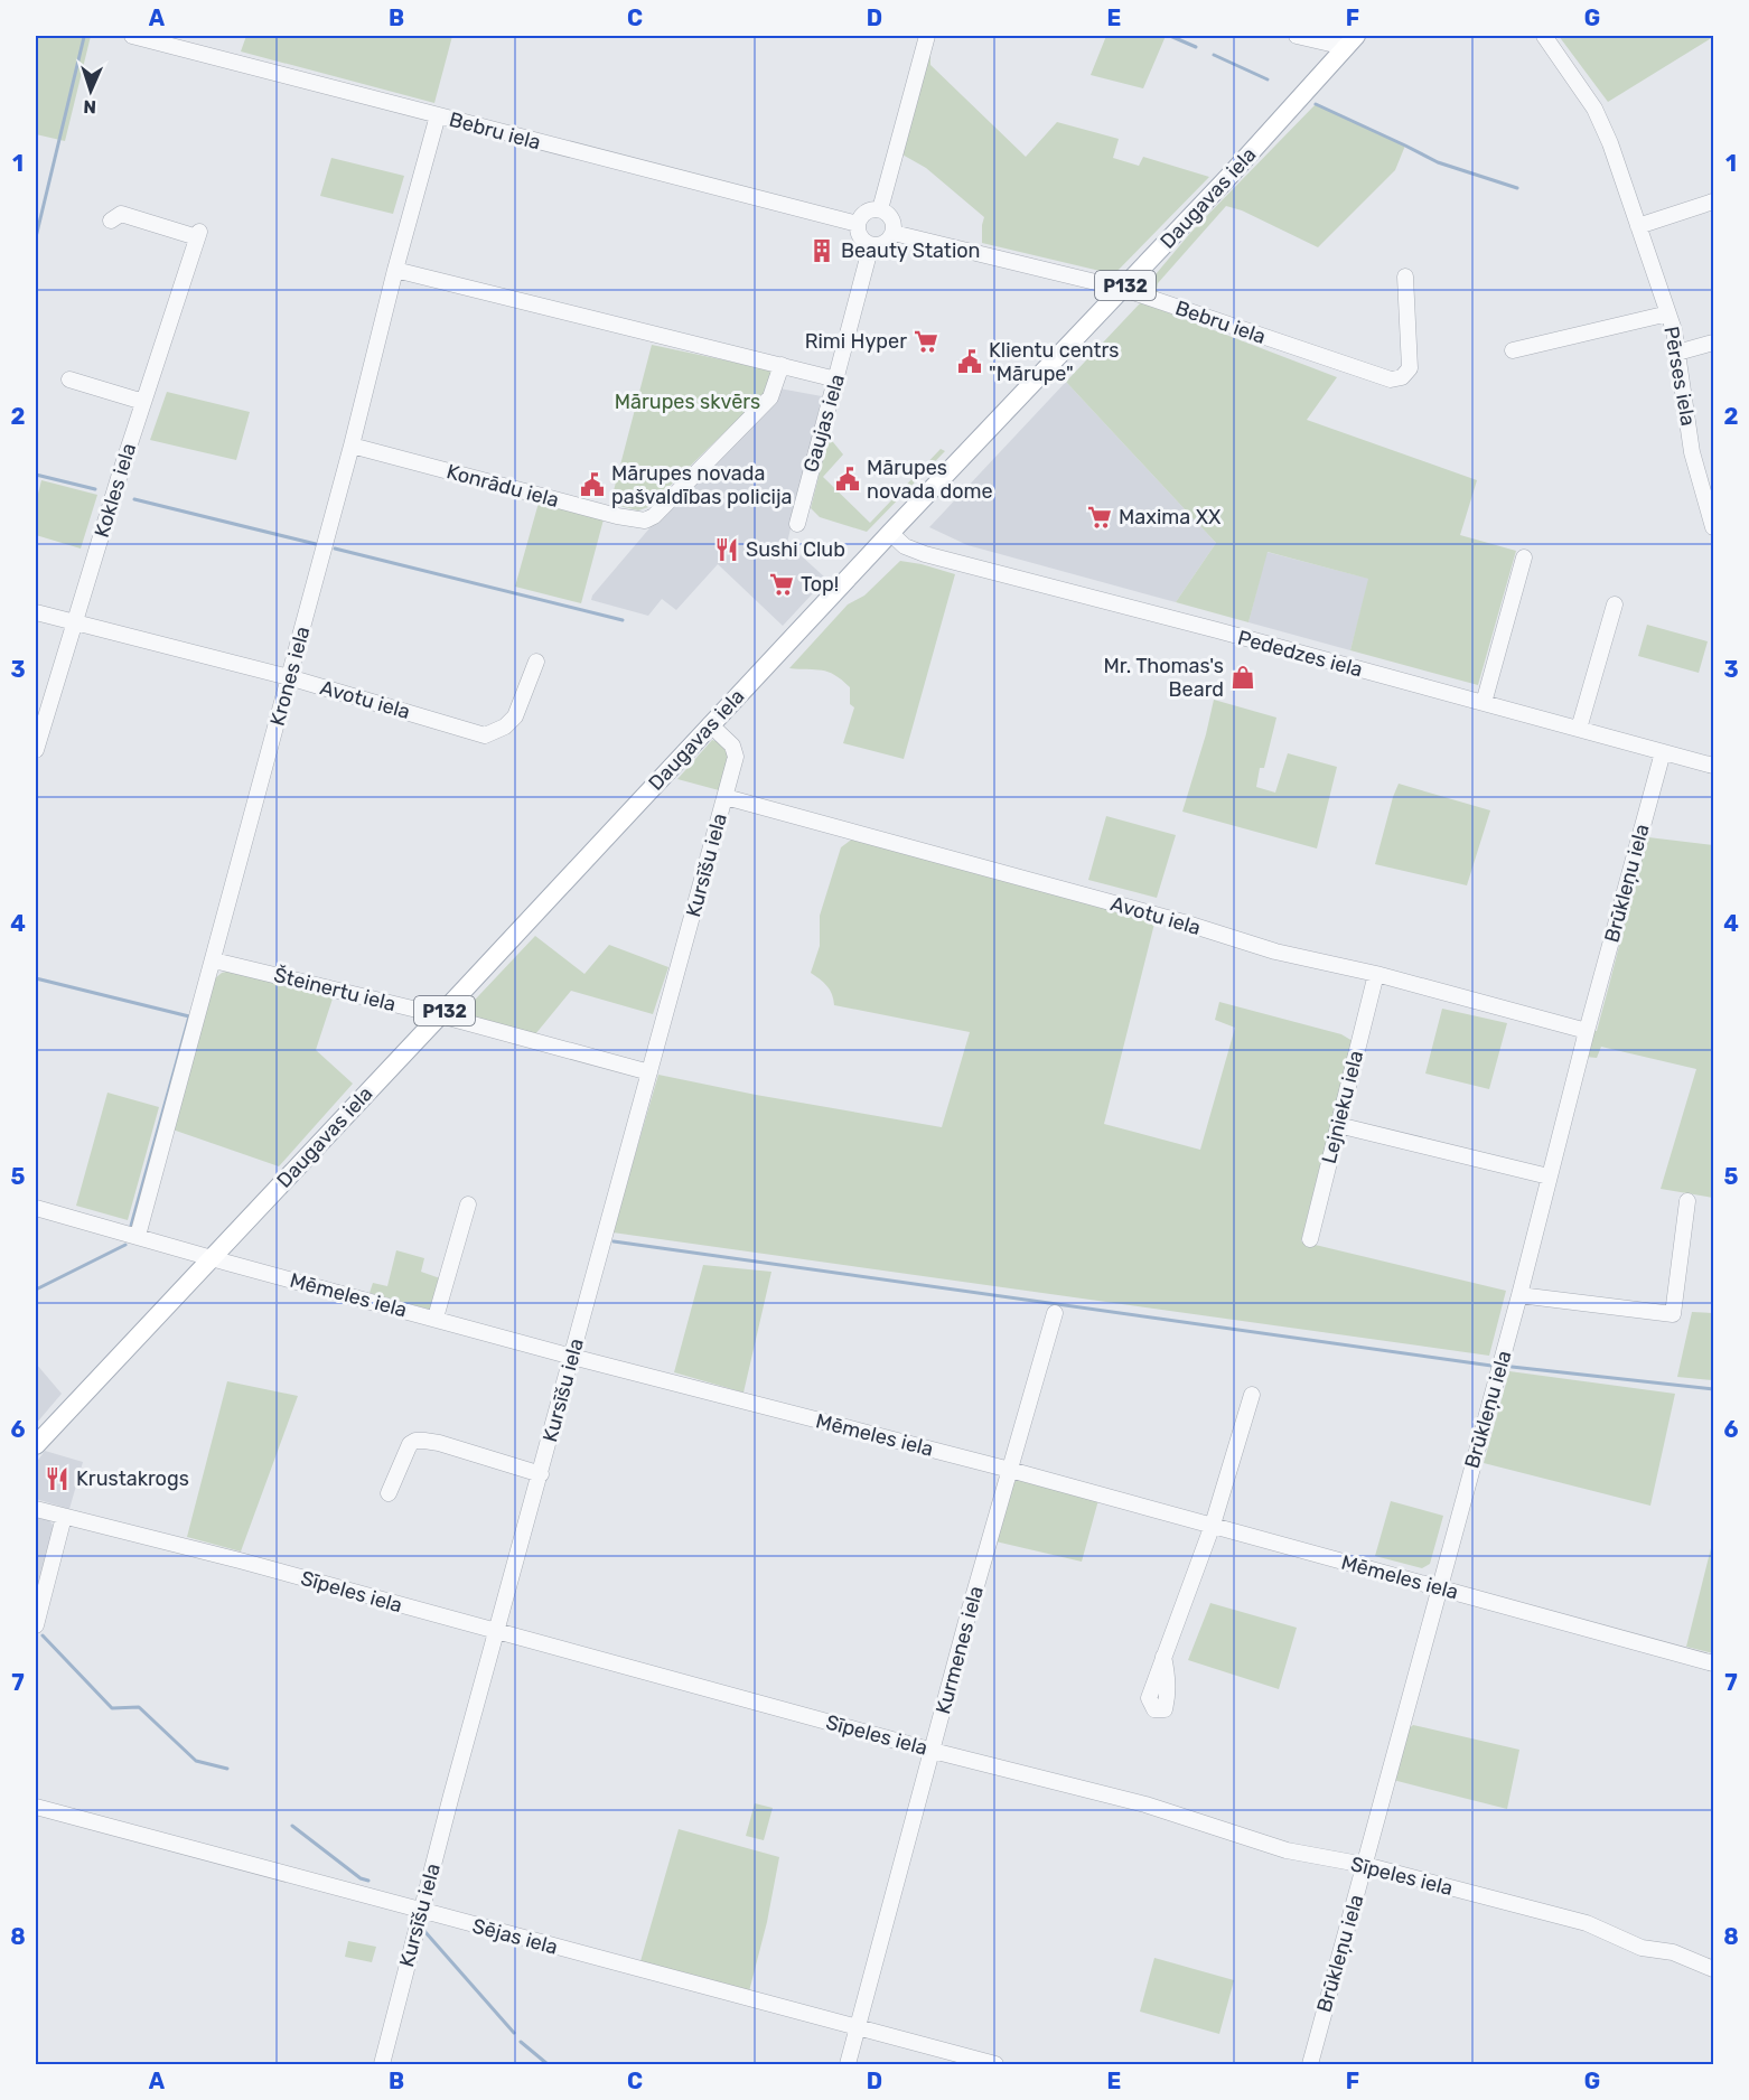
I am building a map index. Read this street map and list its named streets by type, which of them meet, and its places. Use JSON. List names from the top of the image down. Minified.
{"streets":{"main road":["Daugavas iela","P132"],"street":["Bebru iela","Pērses iela","Gaujas iela","Konrādu iela","Kokles iela","Pededzes iela","Krones iela","Avotu iela","Kursīšu iela","Brūkleņu iela","Šteinertu iela","Lejnieku iela","Mēmeles iela","Sīpeles iela","Kurmenes iela","Sējas iela"]},"crossings":[["Bebru iela","Daugavas iela"],["Bebru iela","Gaujas iela"],["Bebru iela","Krones iela"],["Daugavas iela","Pededzes iela"],["Daugavas iela","Kursīšu iela"],["Daugavas iela","Šteinertu iela"],["Daugavas iela","Mēmeles iela"],["Konrādu iela","Krones iela"],["Kokles iela","Avotu iela"],["Pededzes iela","Brūkleņu iela"],["Krones iela","Avotu iela"],["Krones iela","Šteinertu iela"],["Krones iela","Mēmeles iela"],["Avotu iela","Kursīšu iela"],["Avotu iela","Brūkleņu iela"],["Avotu iela","Lejnieku iela"],["Kursīšu iela","Šteinertu iela"],["Kursīšu iela","Mēmeles iela"],["Kursīšu iela","Sīpeles iela"],["Kursīšu iela","Sējas iela"],["Brūkleņu iela","Mēmeles iela"],["Brūkleņu iela","Sīpeles iela"],["Mēmeles iela","Kurmenes iela"],["Sīpeles iela","Kurmenes iela"],["Kurmenes iela","Sējas iela"]],"parks":["Mārupes skvērs"],"places":{"building":["Beauty Station"],"supermarket":["Rimi Hyper","Maxima XX","Top!"],"public building":["Klientu centrs \"Mārupe\"","Mārupes novada dome","Mārupes novada pašvaldības policija"],"restaurant":["Sushi Club","Krustakrogs"],"shop":["Mr. Thomas's Beard"]},"north":"bottom","grid":{"columns":["A","B","C","D","E","F","G"],"rows":["1","2","3","4","5","6","7","8"]}}
